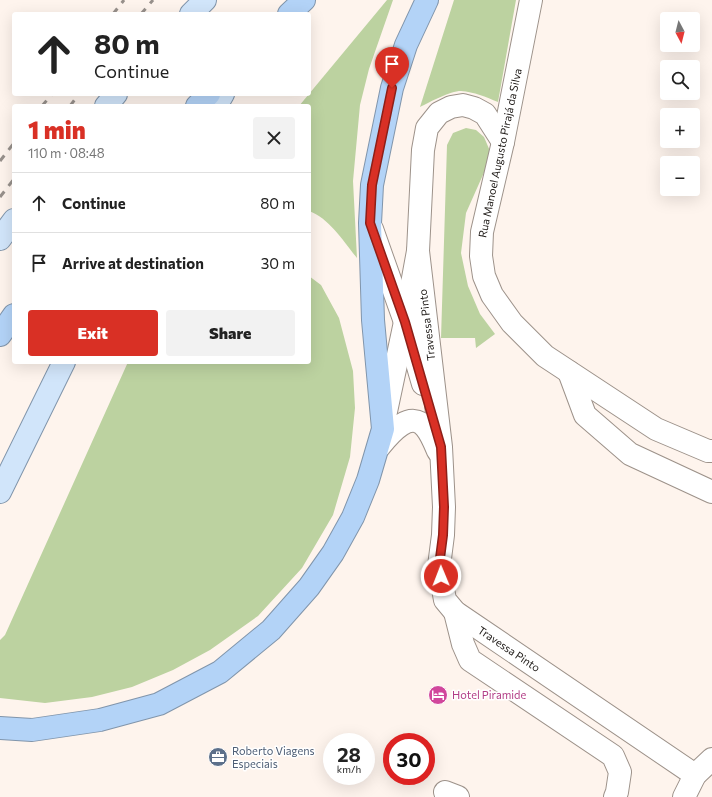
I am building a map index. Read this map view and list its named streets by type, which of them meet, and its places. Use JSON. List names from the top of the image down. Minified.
{"streets":{"street":["Rua Manoel Augusto Pirajá da Silva","Travessa Pinto"]},"places":{"hotel":["Hotel Piramide"],"office":["Roberto Viagens Especiais"]},"north":"bottom","page":{"map_buttons":["+","−"],"turn":["80 m","Continue"],"heading":["1 min","110 m · 08:48"],"list":[{"name":"Continue","value":"80 m"},{"name":"Arrive at destination","value":"30 m"}],"buttons":["Exit","Share"],"speed":"28 km/h","limit":"30"}}
